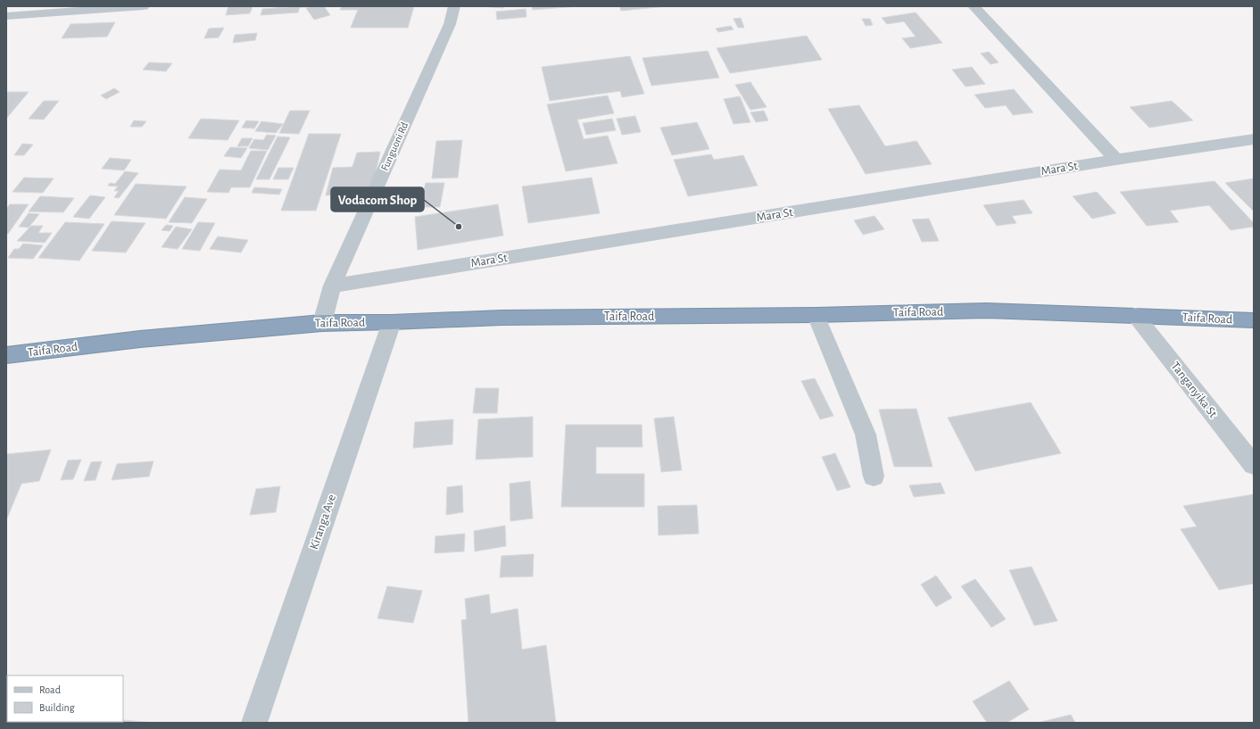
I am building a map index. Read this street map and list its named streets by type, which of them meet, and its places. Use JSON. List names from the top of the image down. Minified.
{"streets":{"highway":["Taifa Road"],"street":["Funguoni Rd","Mara St","Tanganyika St","Kiranga Ave"]},"crossings":[["Funguoni Rd","Mara St"],["Taifa Road","Tanganyika St"],["Taifa Road","Kiranga Ave"]],"places":["Vodacom Shop"],"legend":["Road","Building"]}
